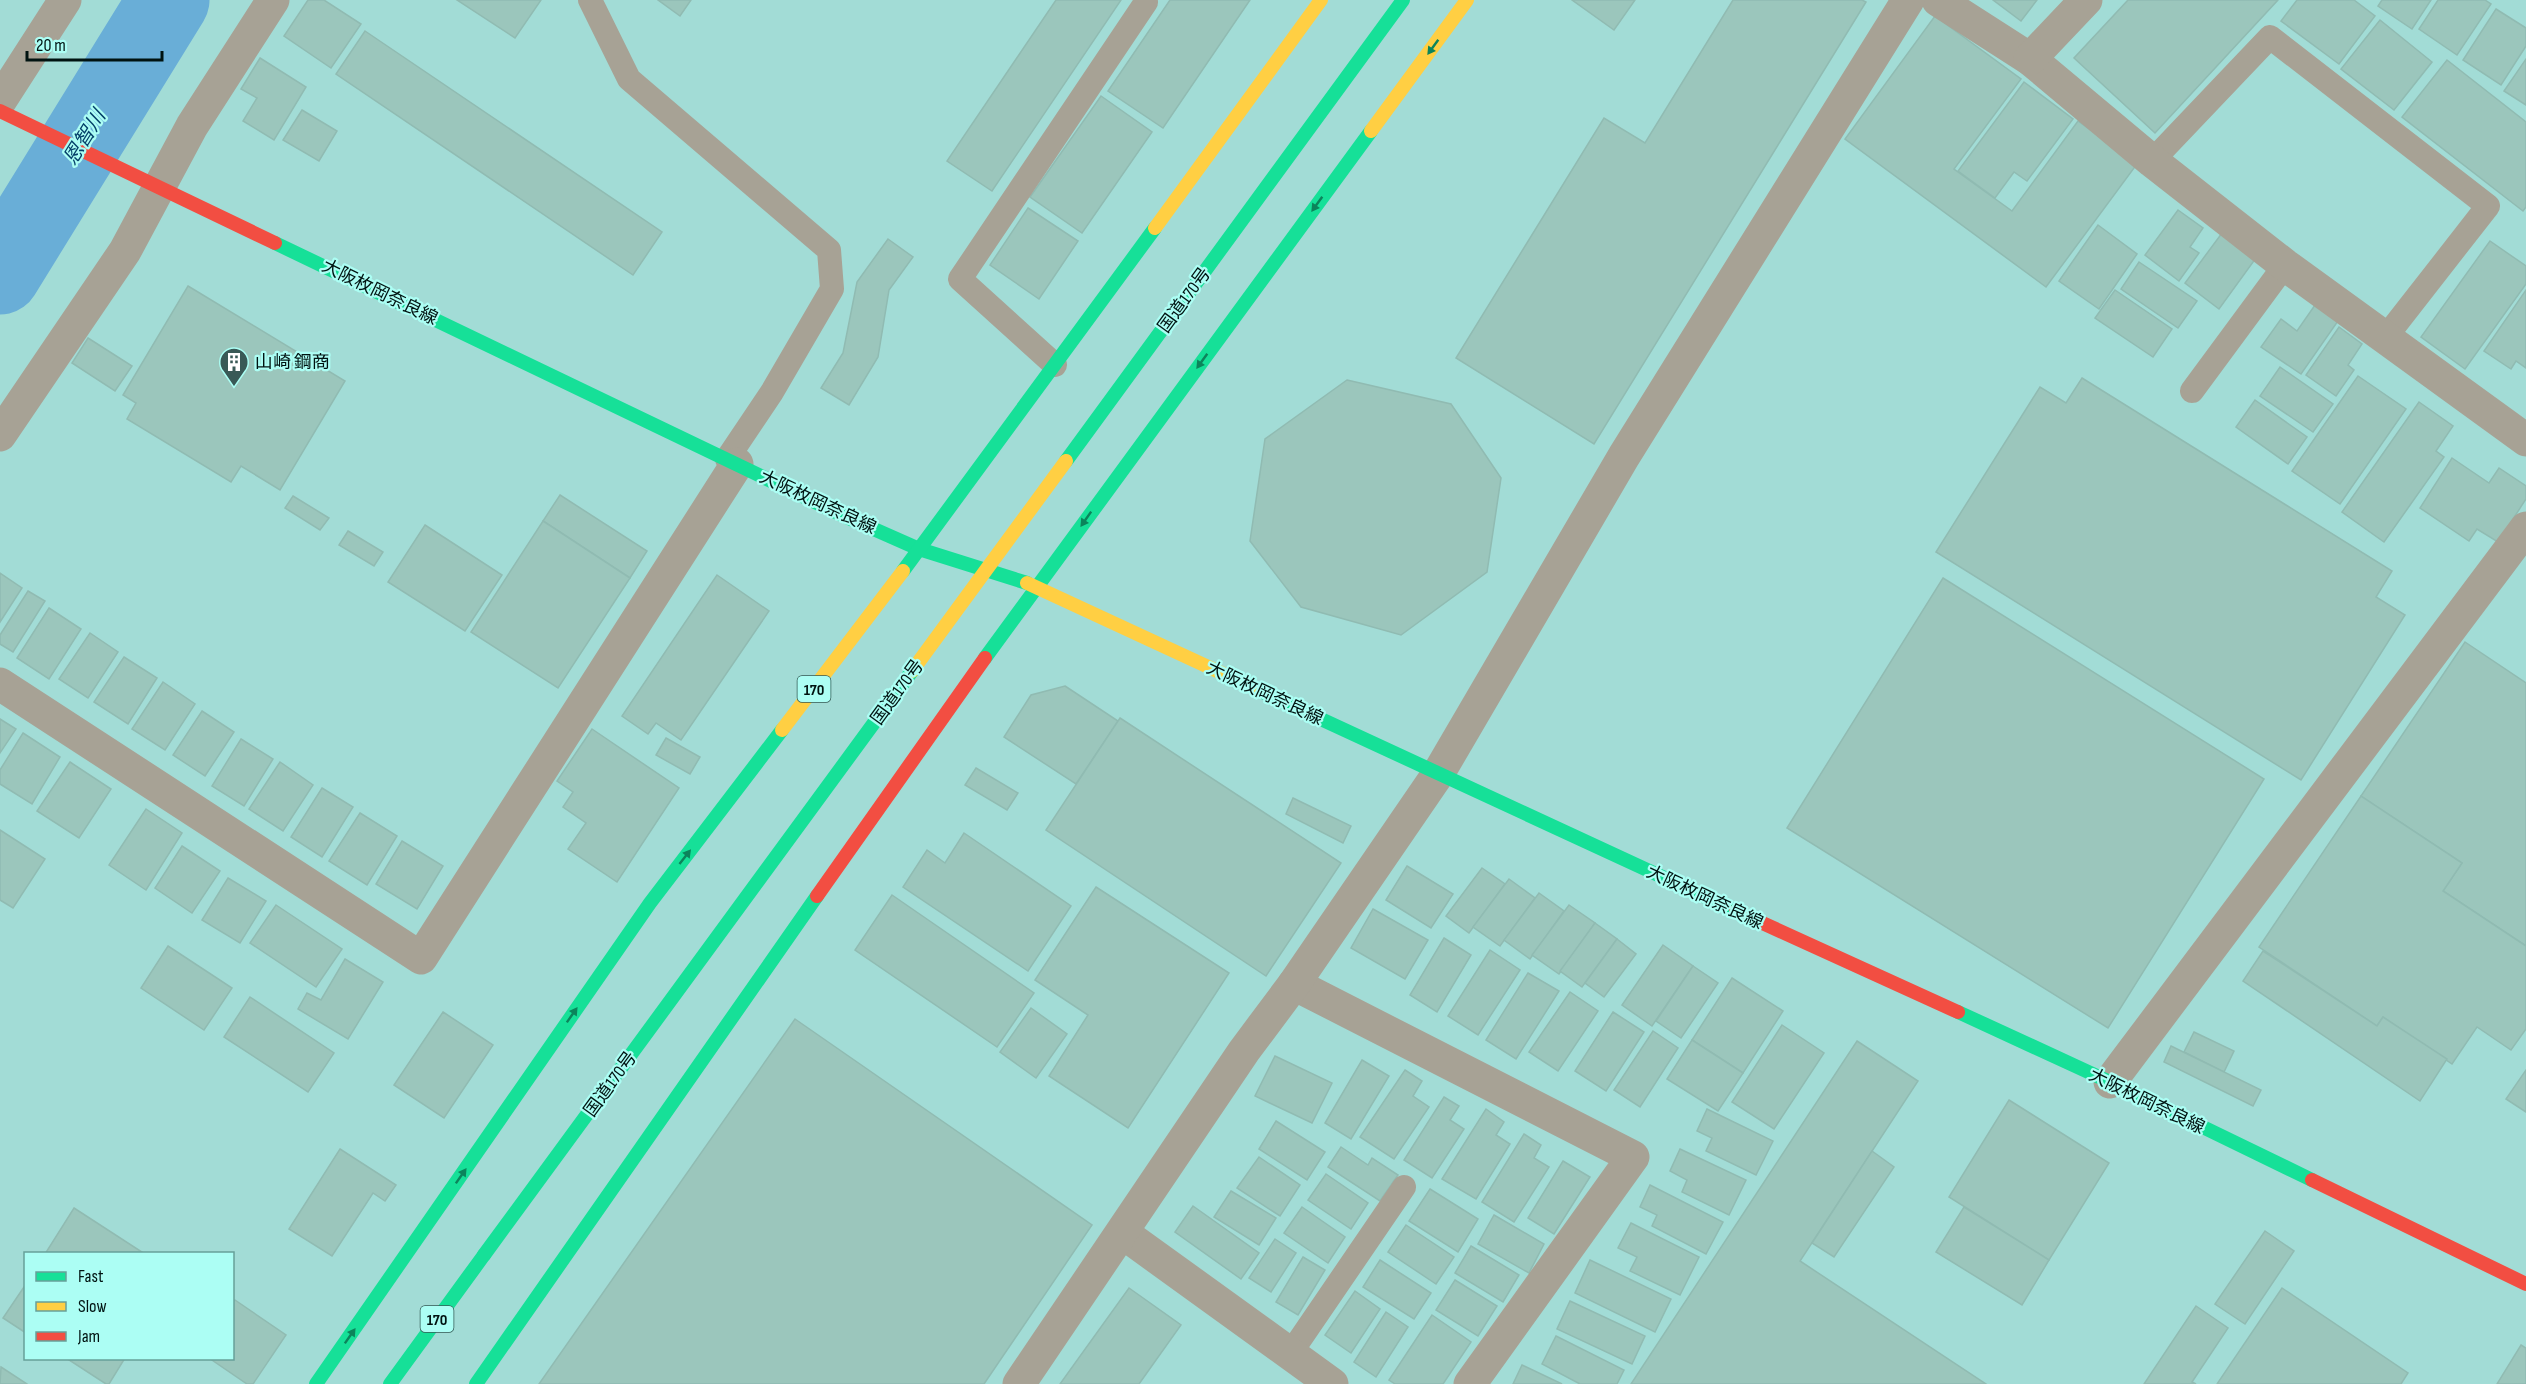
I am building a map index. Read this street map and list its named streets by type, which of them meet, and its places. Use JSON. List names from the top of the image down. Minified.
{"streets":{"main road":["大阪枚岡奈良線","国道170号","170"]},"crossings":[["大阪枚岡奈良線","170"]],"water":["恩智川"],"places":{"building":["山崎 鋼商"]},"legend":["Fast","Slow","Jam"],"scale_bar":"20 m"}
